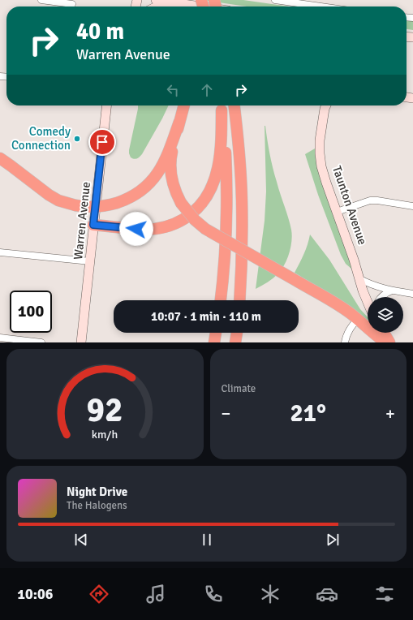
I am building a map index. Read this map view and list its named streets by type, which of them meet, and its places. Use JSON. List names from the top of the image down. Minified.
{"streets":{"main road":["Taunton Avenue","Warren Avenue"]},"places":["Comedy Connection"],"page":{"turn":["40 m","Warren Avenue"],"limit":"100","trip":"10:07 · 1 min · 110 m","tile":"Climate","heat":["−","21°","+"],"song":["Night Drive","The Halogens"],"tabs":"10:06","gauge":["92","km/h"]}}
